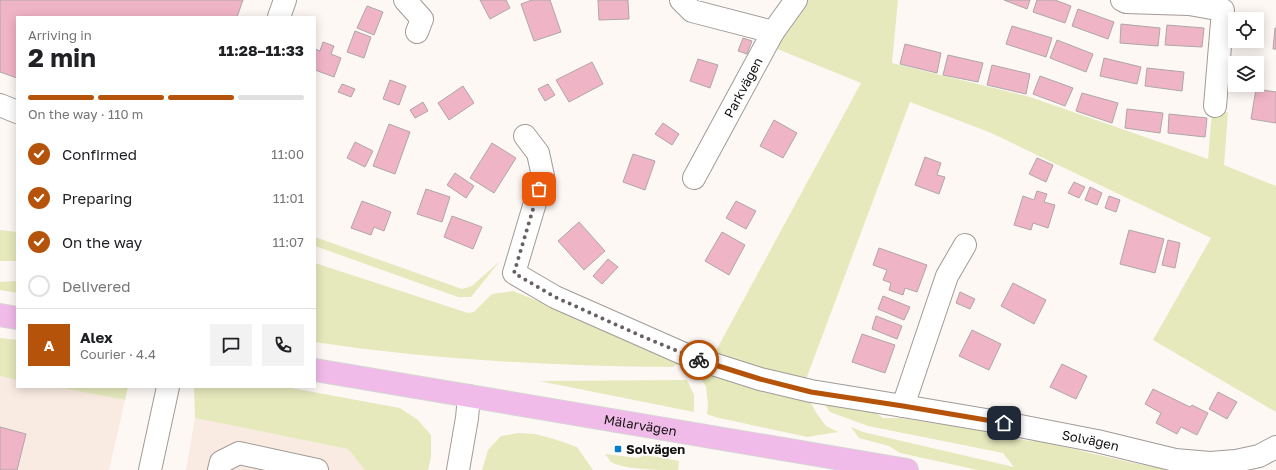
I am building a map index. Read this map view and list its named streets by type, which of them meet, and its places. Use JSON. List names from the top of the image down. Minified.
{"streets":{"main road":["Mälarvägen"],"street":["Parkvägen","Solvägen"]},"places":{"transit":["Solvägen"]},"page":{"heading":["2 min","Arriving in","11:28–11:33"],"panel":["Alex","Courier · 4.4"],"bar":"On the way · 110 m","list":[["Confirmed","11:00"],["Preparing","11:01"],["On the way","11:07"],"Delivered"],"round":"A"}}
